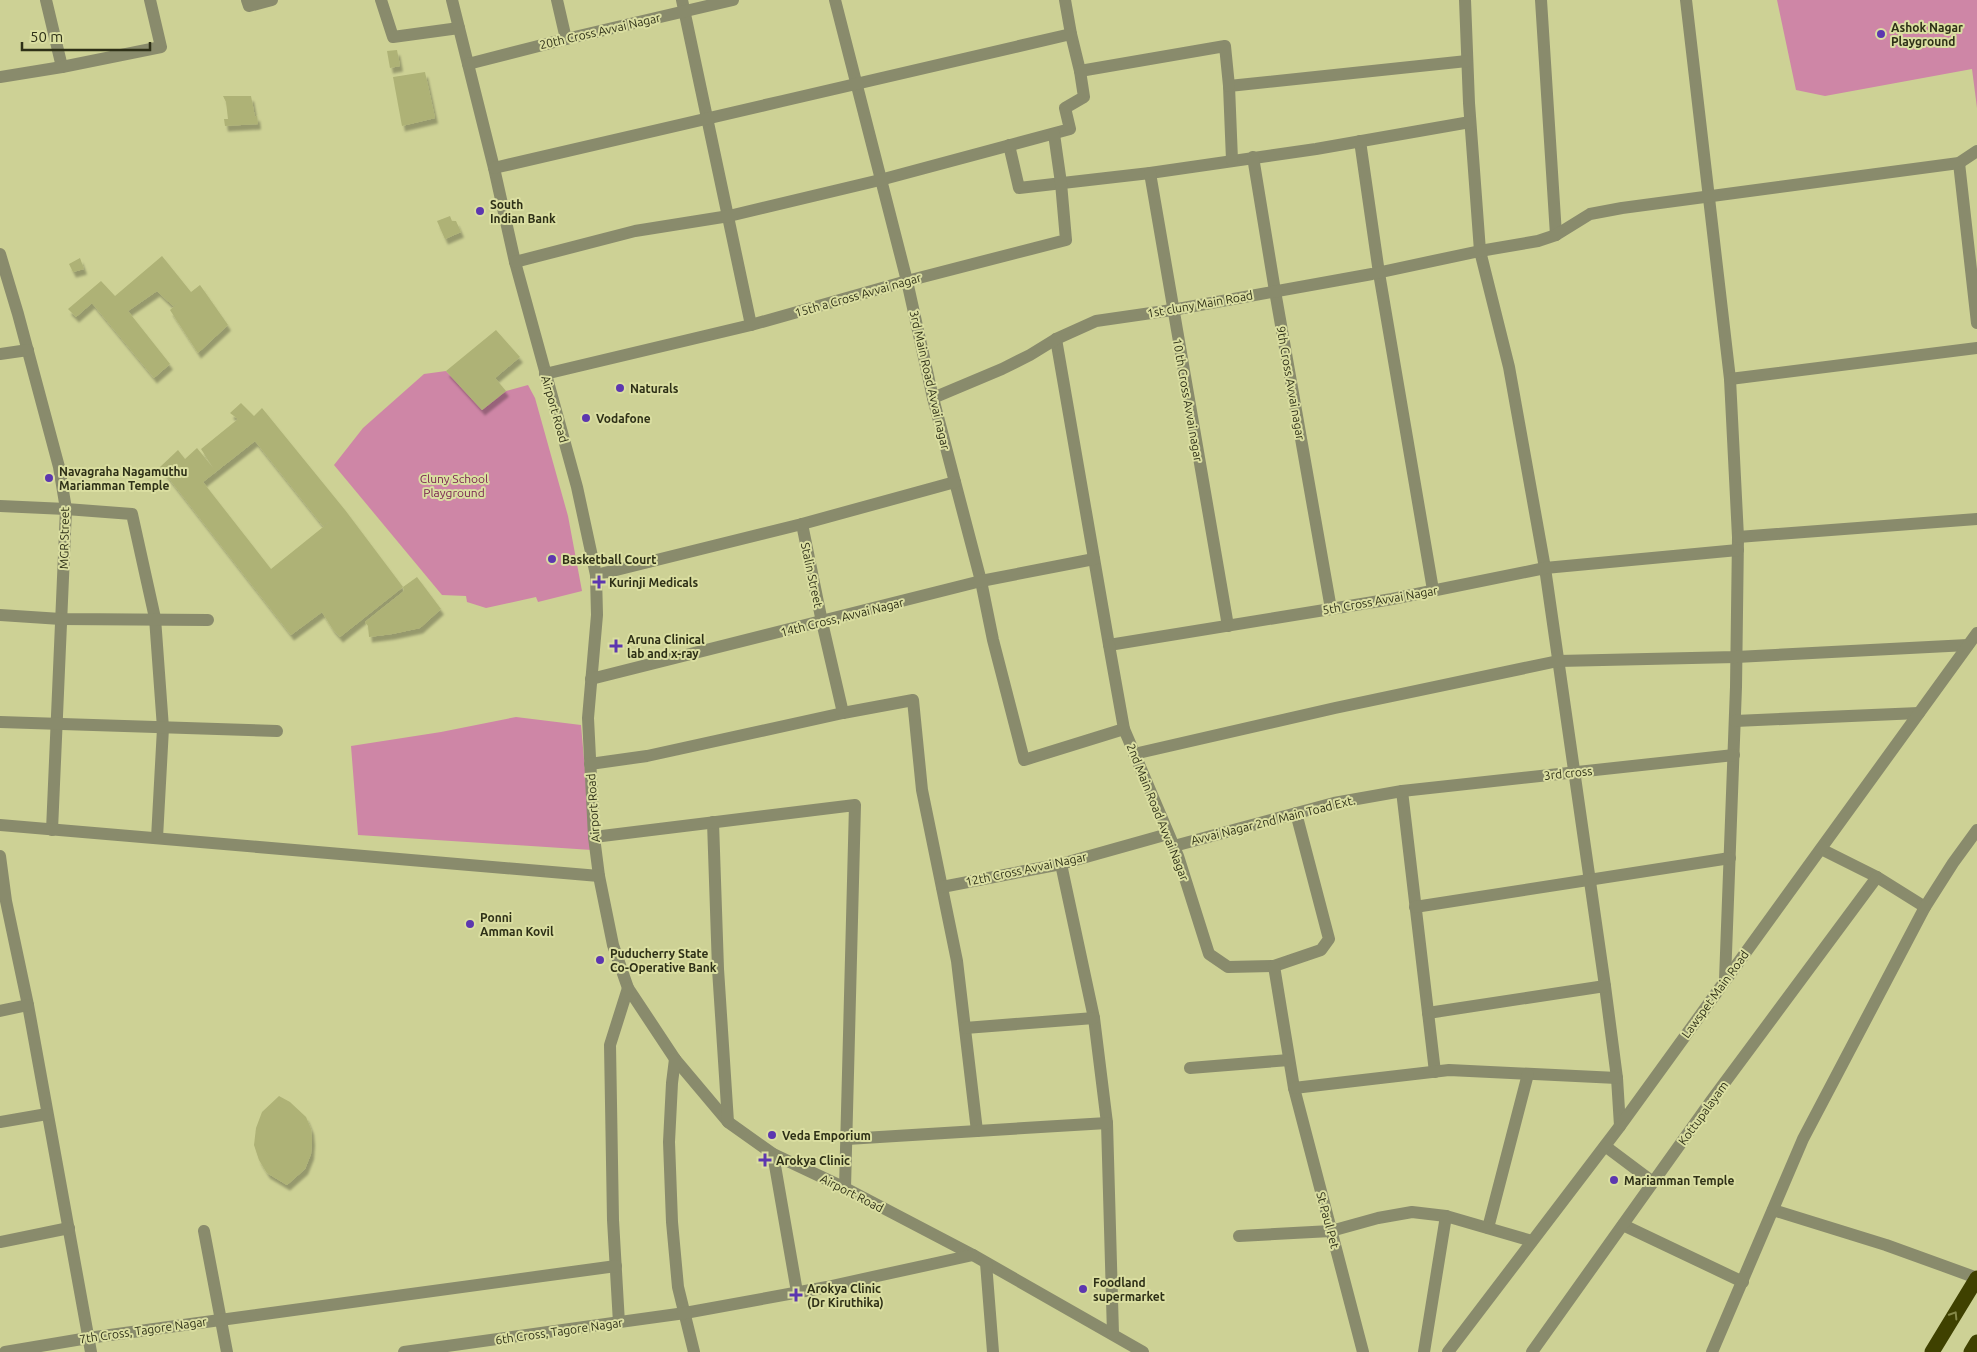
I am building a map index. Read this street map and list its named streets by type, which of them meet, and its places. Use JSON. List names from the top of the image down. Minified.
{"streets":{"street":["20th Cross Avvai Nagar","15th a Cross Avvai nagar","1st cluny Main Road","3rd Main Road Avvai nagar","9th Cross Avvai nagar","10 th Cross Avvai nagar","Airport Road","MGR Street","Stalin Street","5th Cross Avvai Nagar","14th Cross, Avvai Nagar","3rd cross","2nd Main Road Avvai Nagar","Avvai Nagar 2nd Main Toad Ext.","12th Cross Avvai Nagar","Lawspet Main Road","Kottupalayam","St Paul Pet","7th Cross, Tagore Nagar","6th Cross, Tagore Nagar"]},"crossings":[["20th Cross Avvai Nagar","Airport Road"],["15th a Cross Avvai nagar","3rd Main Road Avvai nagar"],["15th a Cross Avvai nagar","Airport Road"],["1st cluny Main Road","3rd Main Road Avvai nagar"],["1st cluny Main Road","9th Cross Avvai nagar"],["1st cluny Main Road","10 th Cross Avvai nagar"],["3rd Main Road Avvai nagar","14th Cross, Avvai Nagar"],["3rd Main Road Avvai nagar","2nd Main Road Avvai Nagar"],["9th Cross Avvai nagar","5th Cross Avvai Nagar"],["10 th Cross Avvai nagar","5th Cross Avvai Nagar"],["Airport Road","14th Cross, Avvai Nagar"],["Airport Road","6th Cross, Tagore Nagar"],["Stalin Street","14th Cross, Avvai Nagar"],["5th Cross Avvai Nagar","2nd Main Road Avvai Nagar"],["3rd cross","Avvai Nagar 2nd Main Toad Ext."],["2nd Main Road Avvai Nagar","Avvai Nagar 2nd Main Toad Ext."],["2nd Main Road Avvai Nagar","12th Cross Avvai Nagar"],["2nd Main Road Avvai Nagar","St Paul Pet"],["Avvai Nagar 2nd Main Toad Ext.","12th Cross Avvai Nagar"]],"parks":["Cluny School Playground"],"places":{"other":["Ashok Nagar Playground","South Indian Bank","Naturals","Vodafone","Navagraha Nagamuthu Mariamman Temple","Basketball Court","Ponni Amman Kovil","Puducherry State Co-Operative Bank","Veda Emporium","Mariamman Temple","Foodland supermarket"],"health":["Kurinji Medicals","Aruna Clinical lab and x-ray","Arokya Clinic","Arokya Clinic (Dr Kiruthika)"]},"scale_bar":"50 m"}
